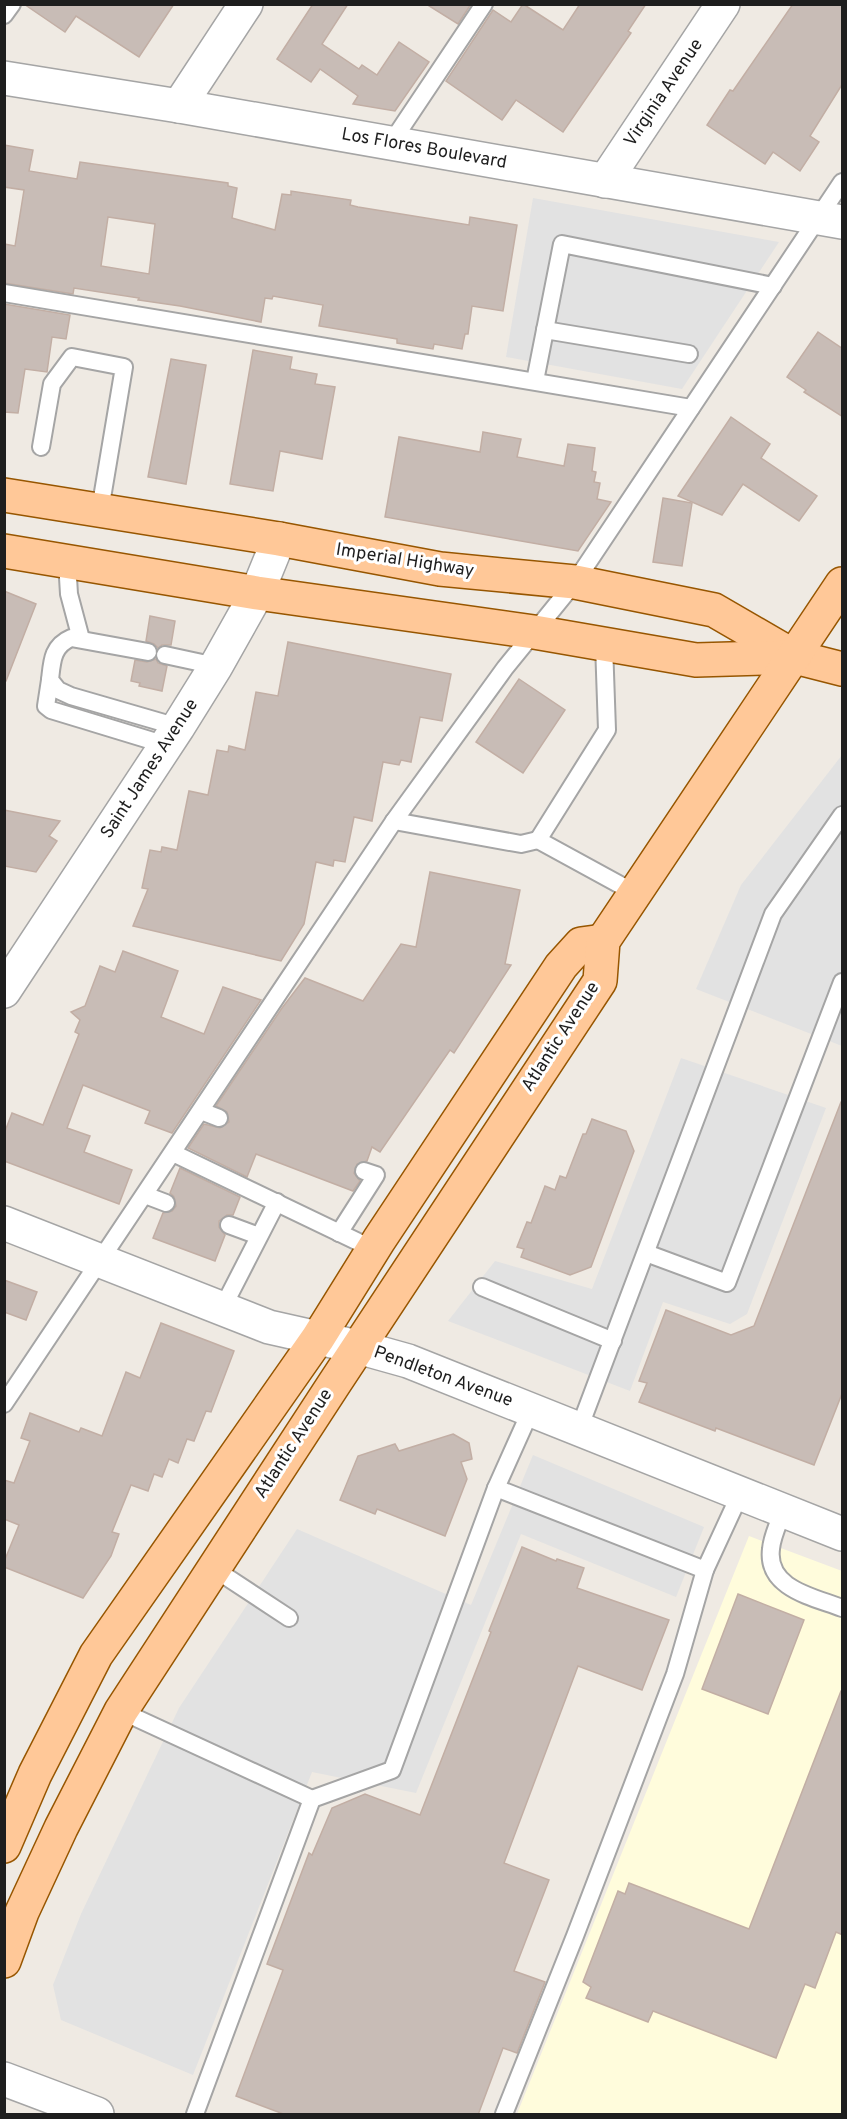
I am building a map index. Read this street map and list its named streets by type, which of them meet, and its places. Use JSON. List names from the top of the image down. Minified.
{"streets":{"main road":["Imperial Highway","Atlantic Avenue"],"street":["Virginia Avenue","Los Flores Boulevard","Saint James Avenue","Pendleton Avenue"]},"crossings":[["Virginia Avenue","Los Flores Boulevard"],["Imperial Highway","Saint James Avenue"],["Imperial Highway","Atlantic Avenue"],["Atlantic Avenue","Pendleton Avenue"]]}
